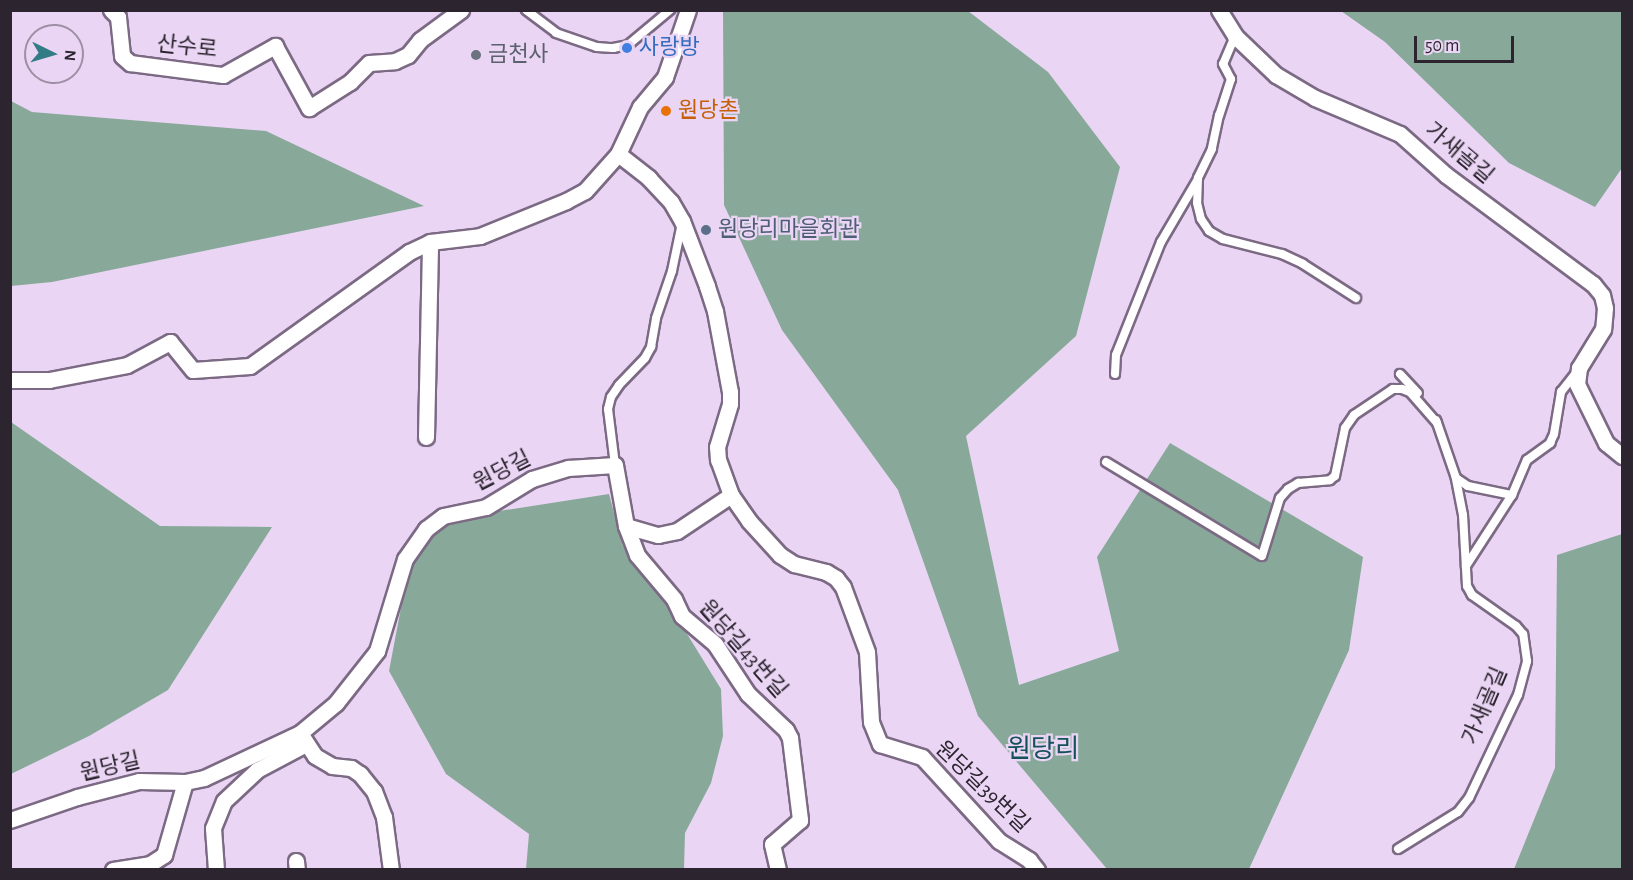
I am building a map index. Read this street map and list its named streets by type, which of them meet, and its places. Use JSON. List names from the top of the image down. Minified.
{"streets":{"street":["산수로","가새골길","원당길","원당길43번길","원당길39번길"]},"districts":["원당리"],"places":["사랑방","금천사","원당촌","원당리마을회관"],"scale_bar":"50 m","north":"right"}
